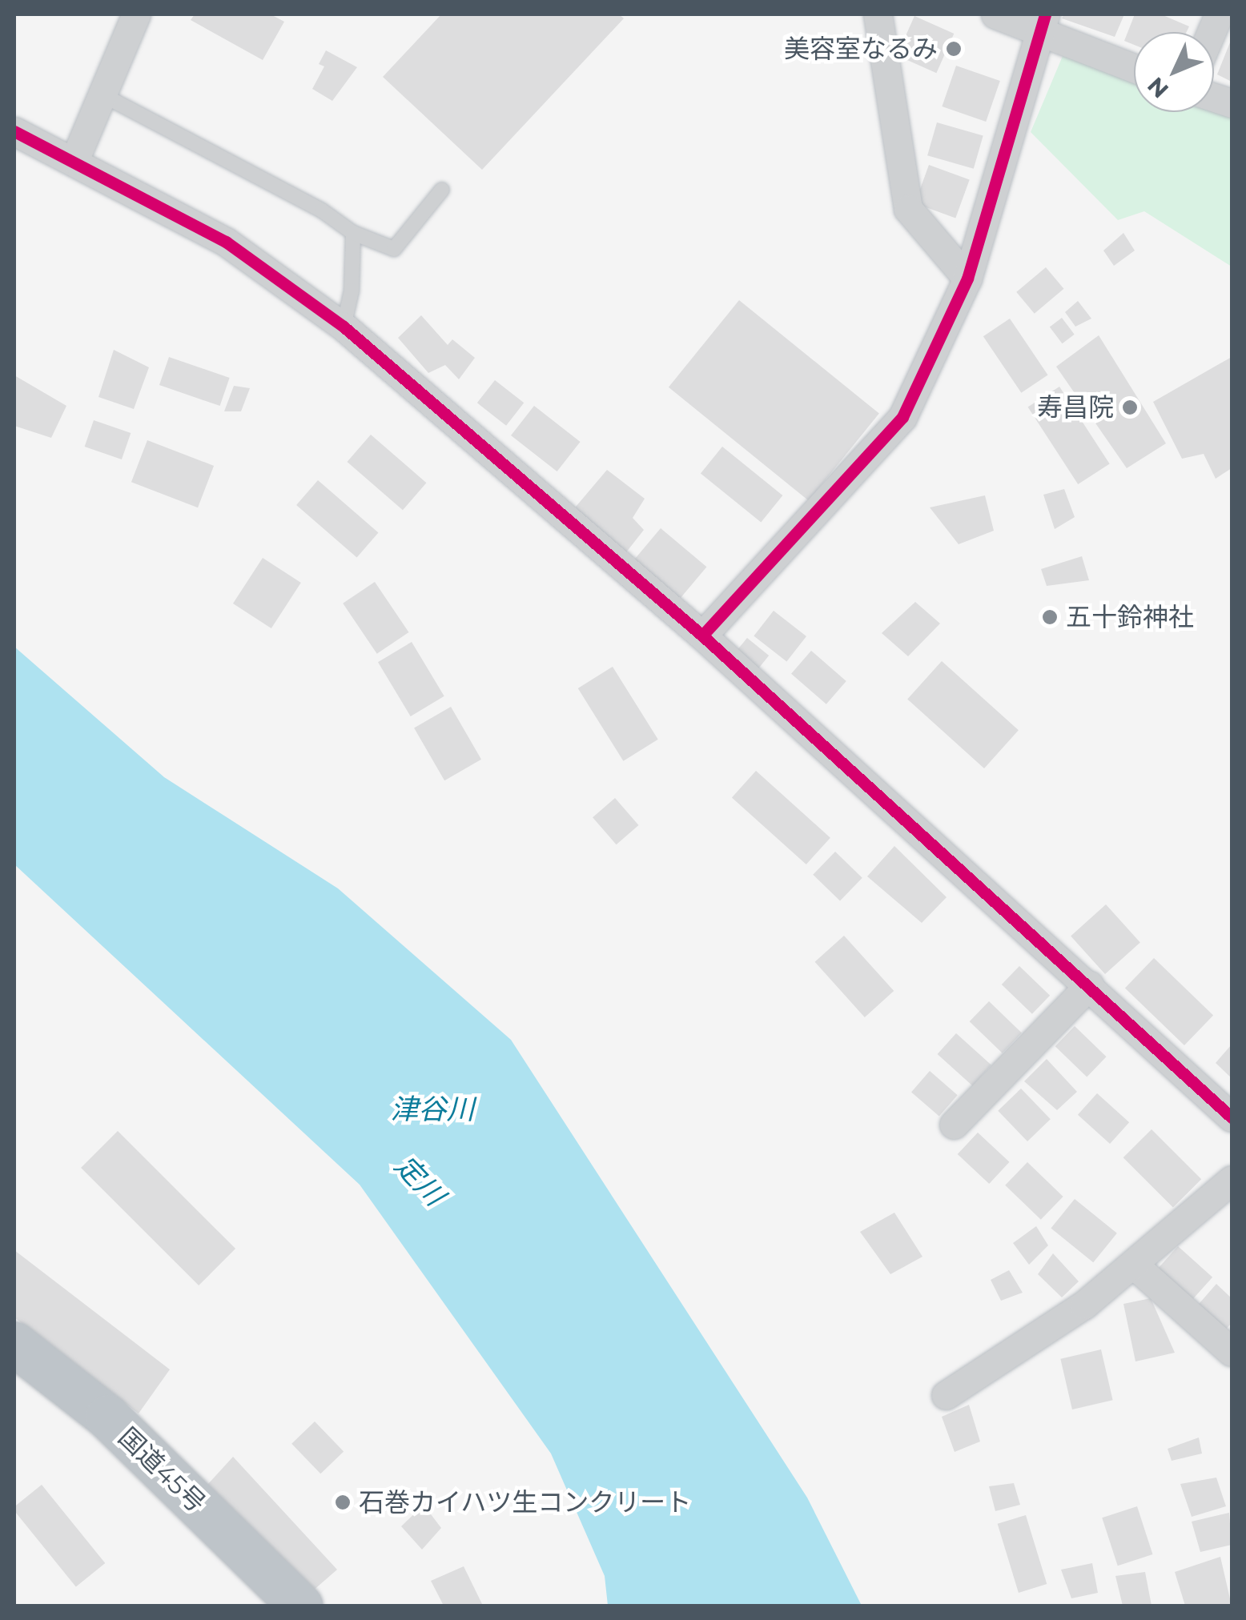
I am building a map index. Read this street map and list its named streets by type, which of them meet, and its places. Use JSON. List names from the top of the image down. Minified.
{"streets":{"highway":["国道45号"]},"water":["津谷川","定川"],"places":["美容室なるみ","寿昌院","五十鈴神社","石巻カイハツ生コンクリート"],"north":"bottom left"}
